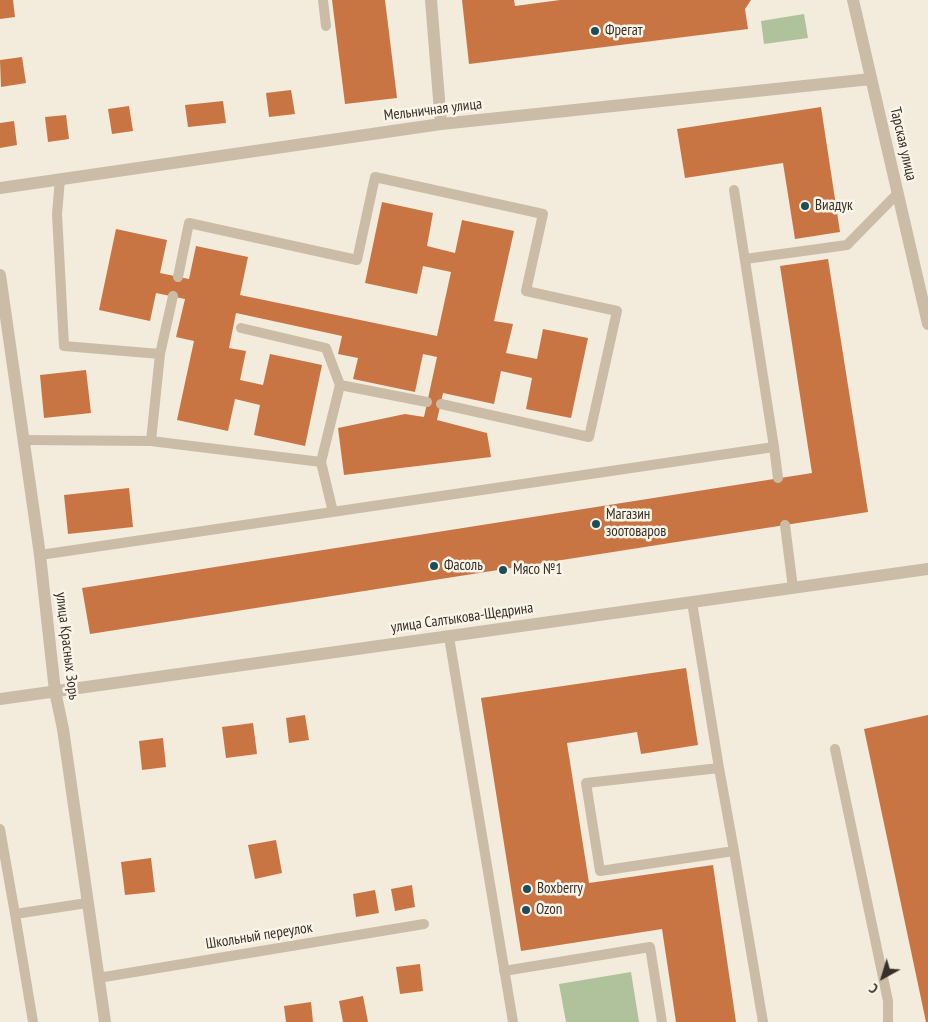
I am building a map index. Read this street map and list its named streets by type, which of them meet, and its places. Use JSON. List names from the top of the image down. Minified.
{"streets":{"street":["Мельничная улица","Тарская улица","улица Салтыкова-Щедрина","улица Красных Зорь"],"lane":["Школьный переулок"]},"crossings":[["Мельничная улица","Тарская улица"],["улица Салтыкова-Щедрина","улица Красных Зорь"],["улица Красных Зорь","Школьный переулок"]],"places":["Фрегат","Виадук","Магазин зоотоваров","Фасоль","Мясо №1","Boxberry","Ozon"],"north":"bottom left"}
